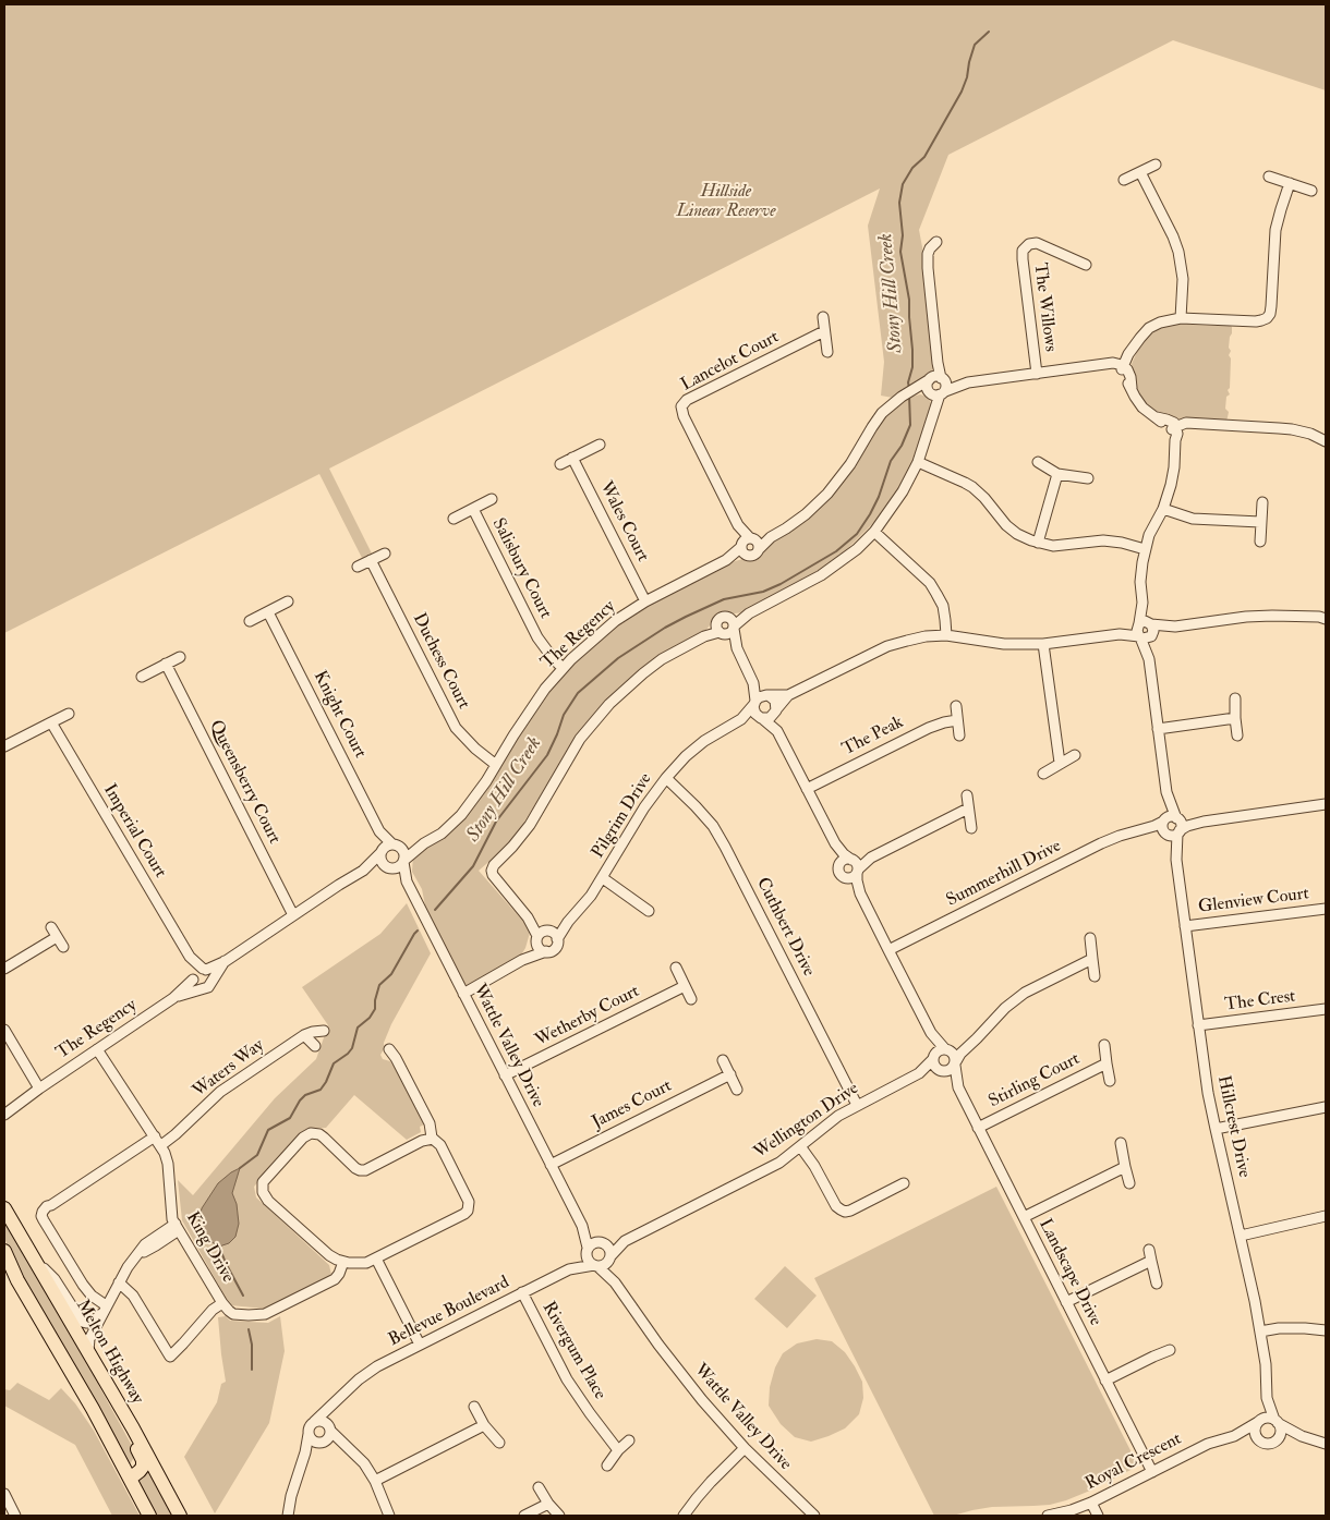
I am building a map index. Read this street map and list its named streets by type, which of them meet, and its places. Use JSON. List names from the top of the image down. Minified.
{"streets":{"highway":["Melton Highway"],"street":["The Willows","Lancelot Court","Wales Court","Salisbury Court","The Regency","Duchess Court","Knight Court","The Peak","Queensberry Court","Pilgrim Drive","Imperial Court","Summerhill Drive","Glenview Court","Cuthbert Drive","The Crest","Wetherby Court","Wattle Valley Drive","Waters Way","Stirling Court","James Court","Wellington Drive","Hillcrest Drive","King Drive","Landscape Drive","Bellevue Boulevard","Rivergum Place","Royal Crescent"]},"crossings":[["Lancelot Court","The Regency"],["Wales Court","The Regency"],["Salisbury Court","The Regency"],["The Regency","Duchess Court"],["The Regency","Knight Court"],["The Regency","Queensberry Court"],["The Regency","Imperial Court"],["The Regency","Wattle Valley Drive"],["The Regency","King Drive"],["Knight Court","Wattle Valley Drive"],["Pilgrim Drive","Cuthbert Drive"],["Pilgrim Drive","Wattle Valley Drive"],["Summerhill Drive","Hillcrest Drive"],["Glenview Court","Hillcrest Drive"],["Cuthbert Drive","Wellington Drive"],["The Crest","Hillcrest Drive"],["Wetherby Court","Wattle Valley Drive"],["Wattle Valley Drive","James Court"],["Wattle Valley Drive","Wellington Drive"],["Wattle Valley Drive","Bellevue Boulevard"],["Waters Way","King Drive"],["Stirling Court","Landscape Drive"],["Wellington Drive","Landscape Drive"],["Wellington Drive","Bellevue Boulevard"],["Hillcrest Drive","Royal Crescent"],["Landscape Drive","Royal Crescent"],["Bellevue Boulevard","Rivergum Place"]],"water":["Stony Hill Creek"],"parks":["Hillside Linear Reserve"]}
